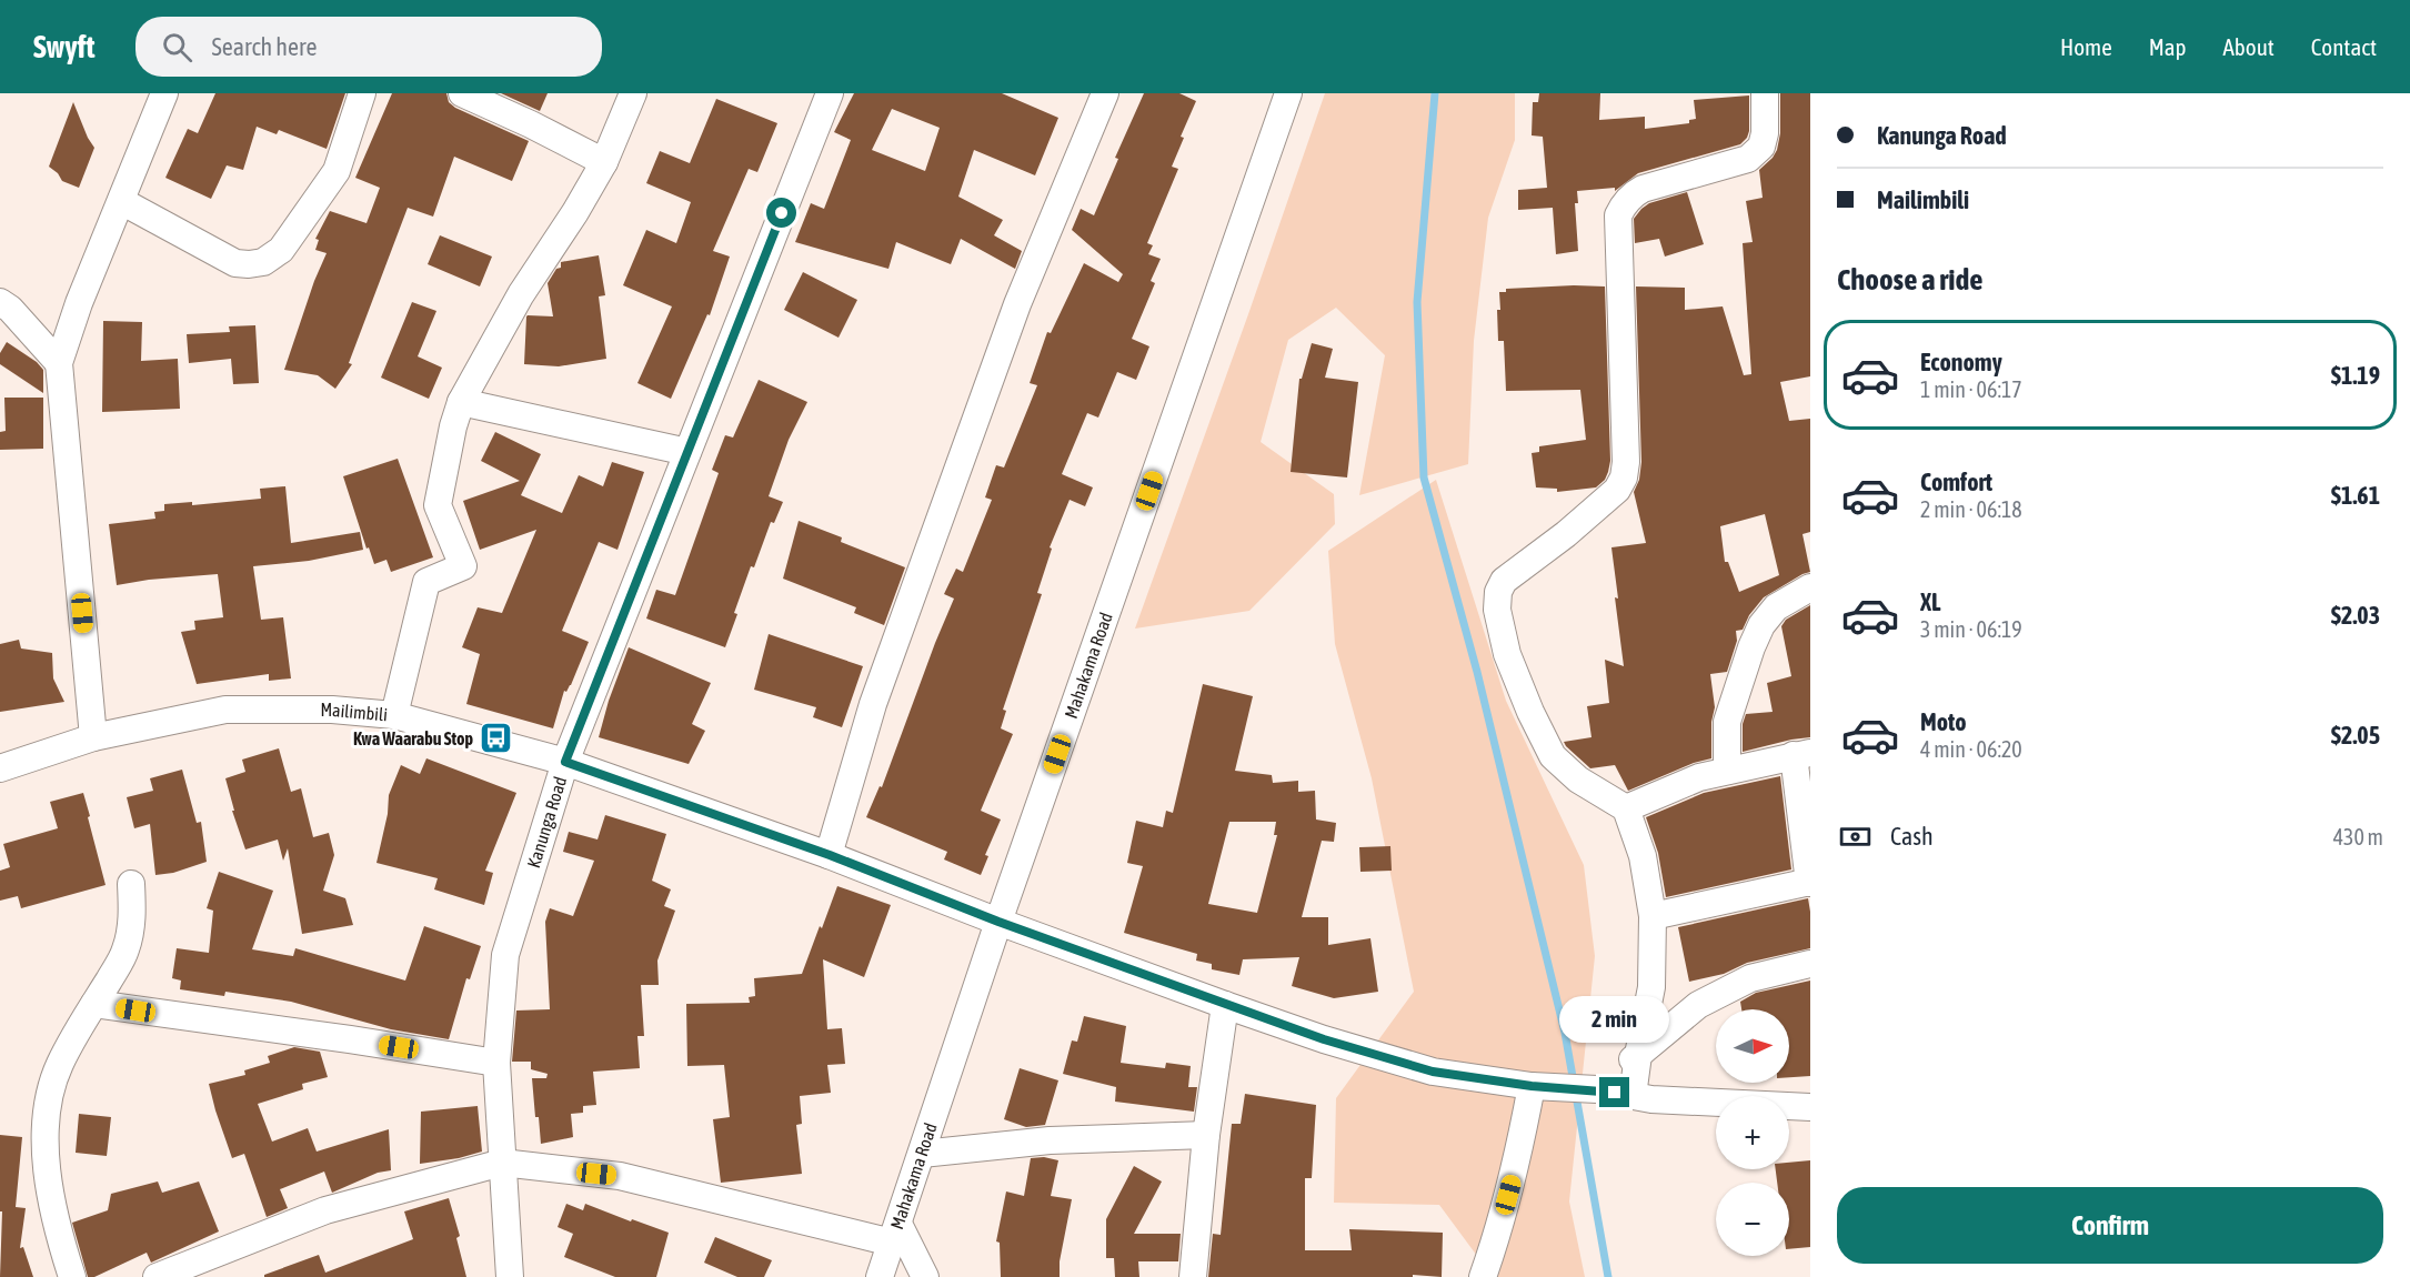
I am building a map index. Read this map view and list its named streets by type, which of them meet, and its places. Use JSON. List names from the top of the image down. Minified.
{"streets":{"street":["Mahakama Road","Mailimbili","Kanunga Road"]},"crossings":[["Mahakama Road","Mailimbili"],["Mailimbili","Kanunga Road"]],"places":{"bus stop":["Kwa Waarabu Stop"]},"north":"right","page":{"header":"Swyft","search":"Search here","nav":["Home","Map","About","Contact"],"banner":["Kanunga Road","Mailimbili"],"heading":"Choose a ride","list":[{"name":"Economy","note":"1 min · 06:17","value":"$1.19"},{"name":"Comfort","note":"2 min · 06:18","value":"$1.61"},{"name":"XL","note":"3 min · 06:19","value":"$2.03"},{"name":"Moto","note":"4 min · 06:20","value":"$2.05"}],"pay":["Cash","430 m"],"bubble":"2 min","map_buttons":["+","−"],"buttons":"Confirm"}}
